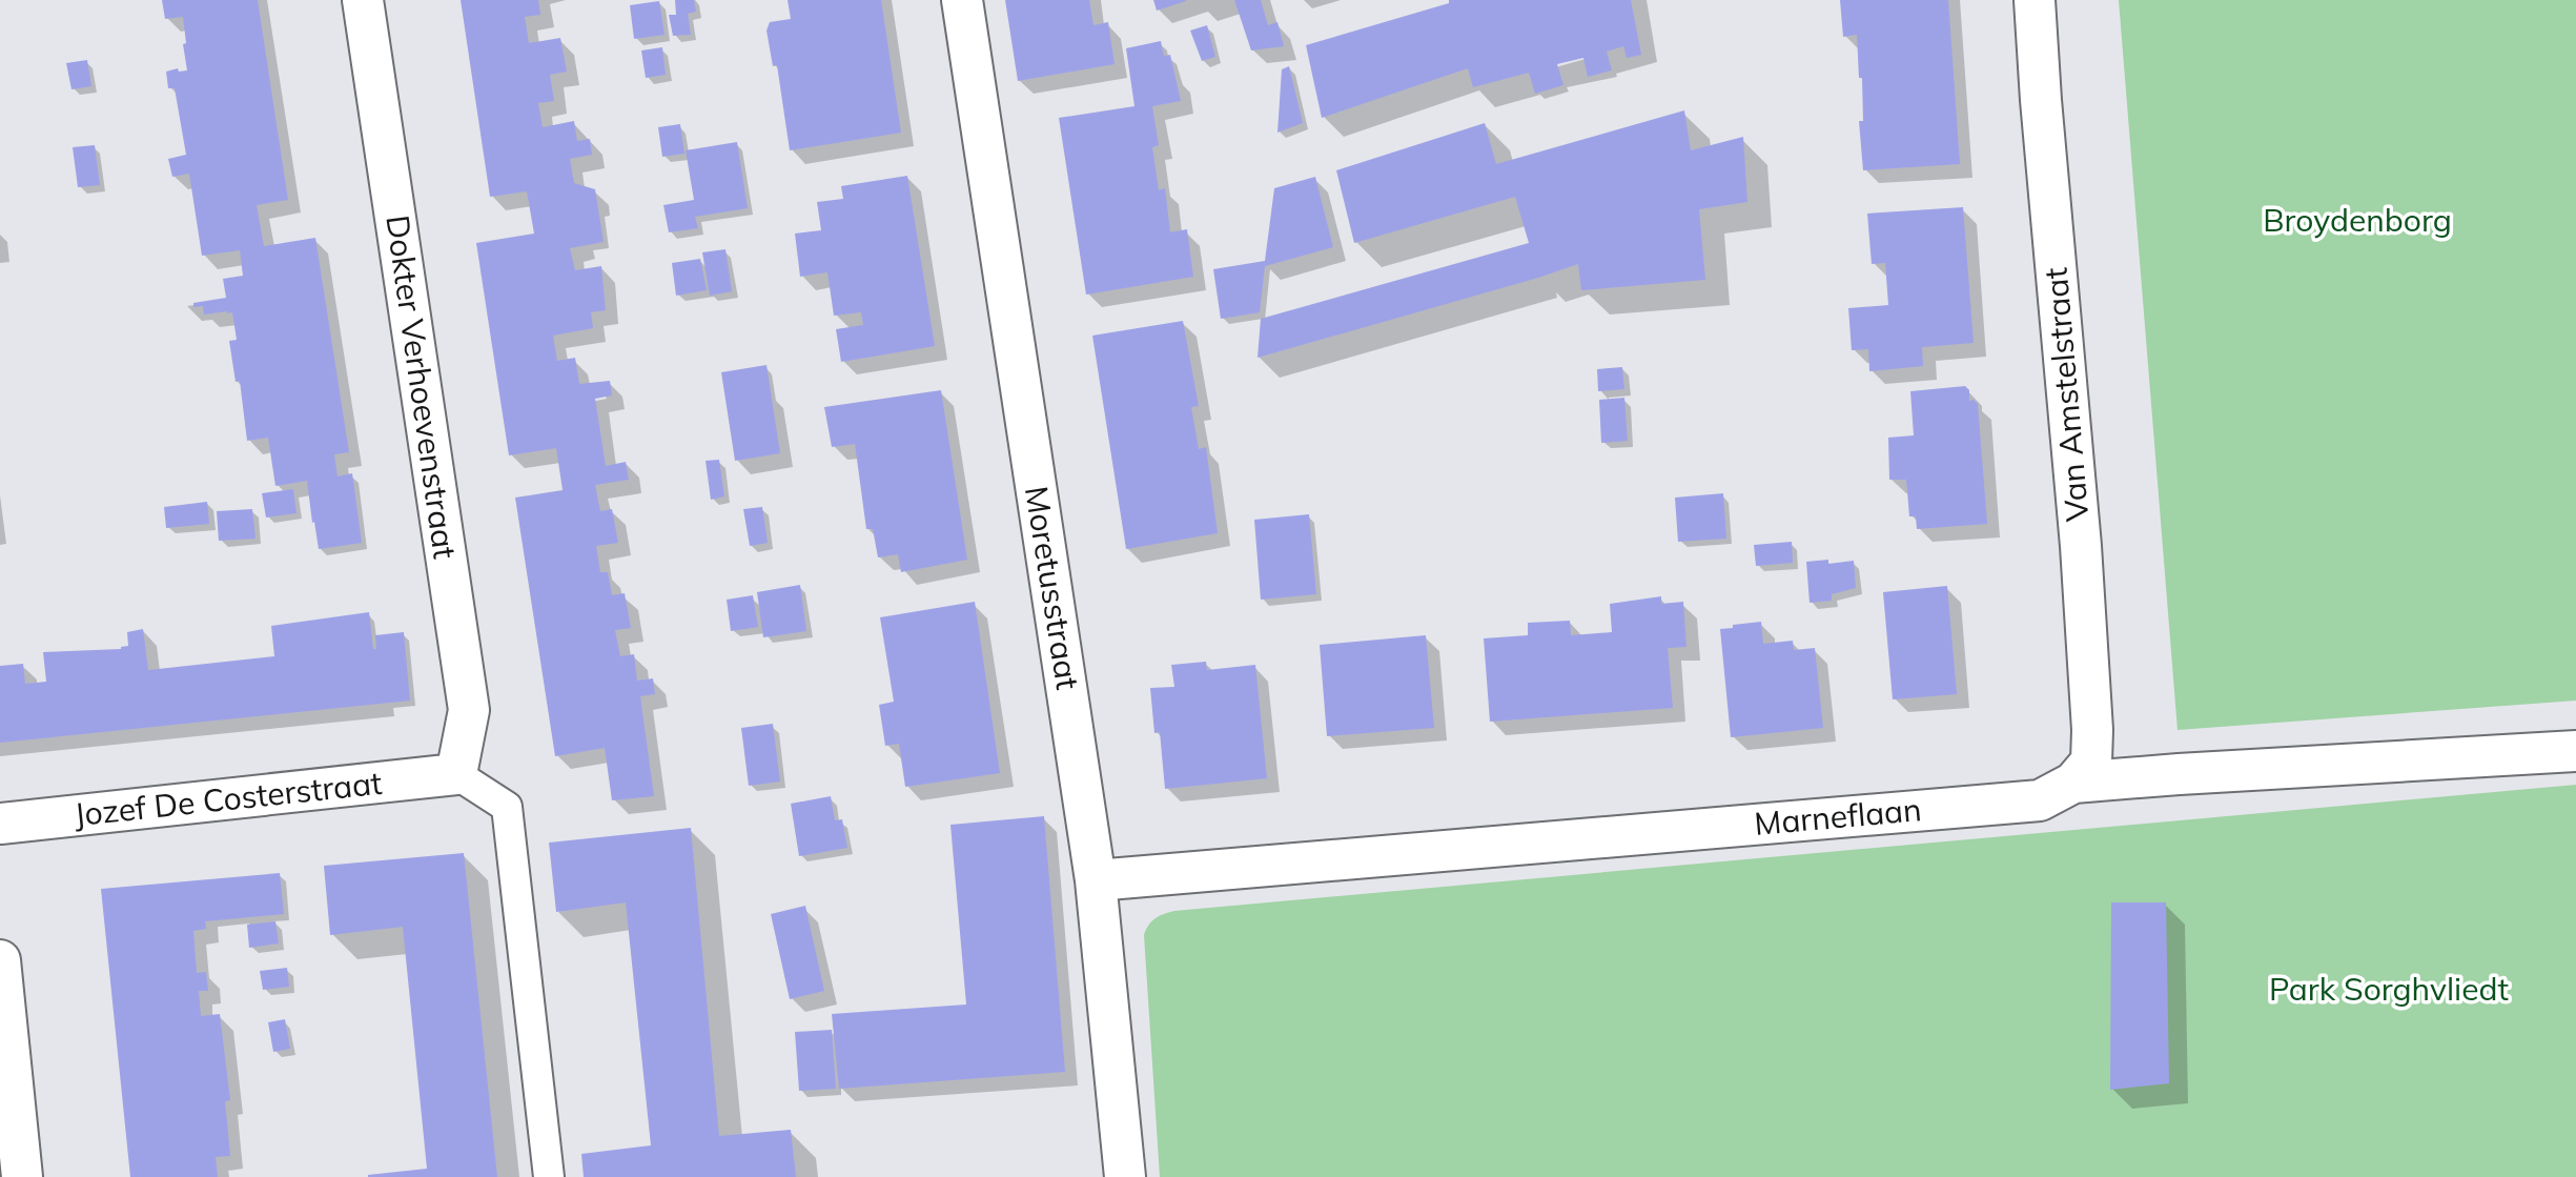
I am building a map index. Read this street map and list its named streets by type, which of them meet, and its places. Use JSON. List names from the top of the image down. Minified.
{"streets":{"street":["Dokter Verhoevenstraat","Van Amstelstraat","Moretusstraat","Jozef De Costerstraat","Marneflaan"]},"crossings":[["Dokter Verhoevenstraat","Jozef De Costerstraat"],["Van Amstelstraat","Marneflaan"],["Moretusstraat","Marneflaan"]],"parks":["Broydenborg","Park Sorghvliedt"]}
